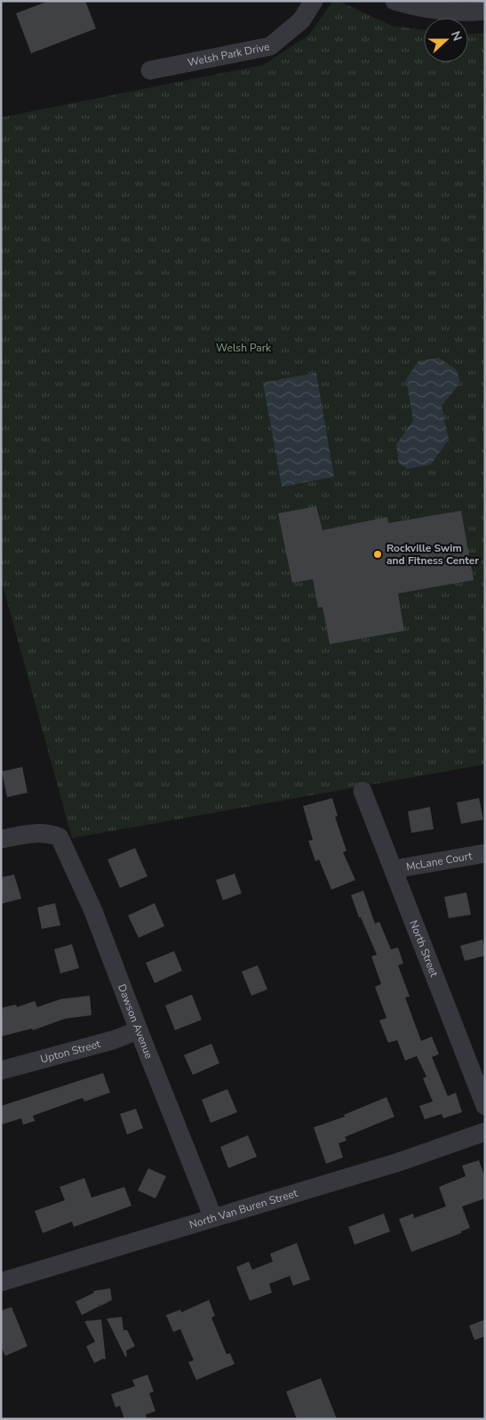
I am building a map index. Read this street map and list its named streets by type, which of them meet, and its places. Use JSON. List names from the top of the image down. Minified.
{"streets":{"street":["Welsh Park Drive","McLane Court","North Street","Dawson Avenue","Upton Street","North Van Buren Street"]},"crossings":[["McLane Court","North Street"],["Dawson Avenue","Upton Street"],["Dawson Avenue","North Van Buren Street"]],"parks":["Welsh Park"],"places":["Rockville Swim and Fitness Center"],"north":"right"}
